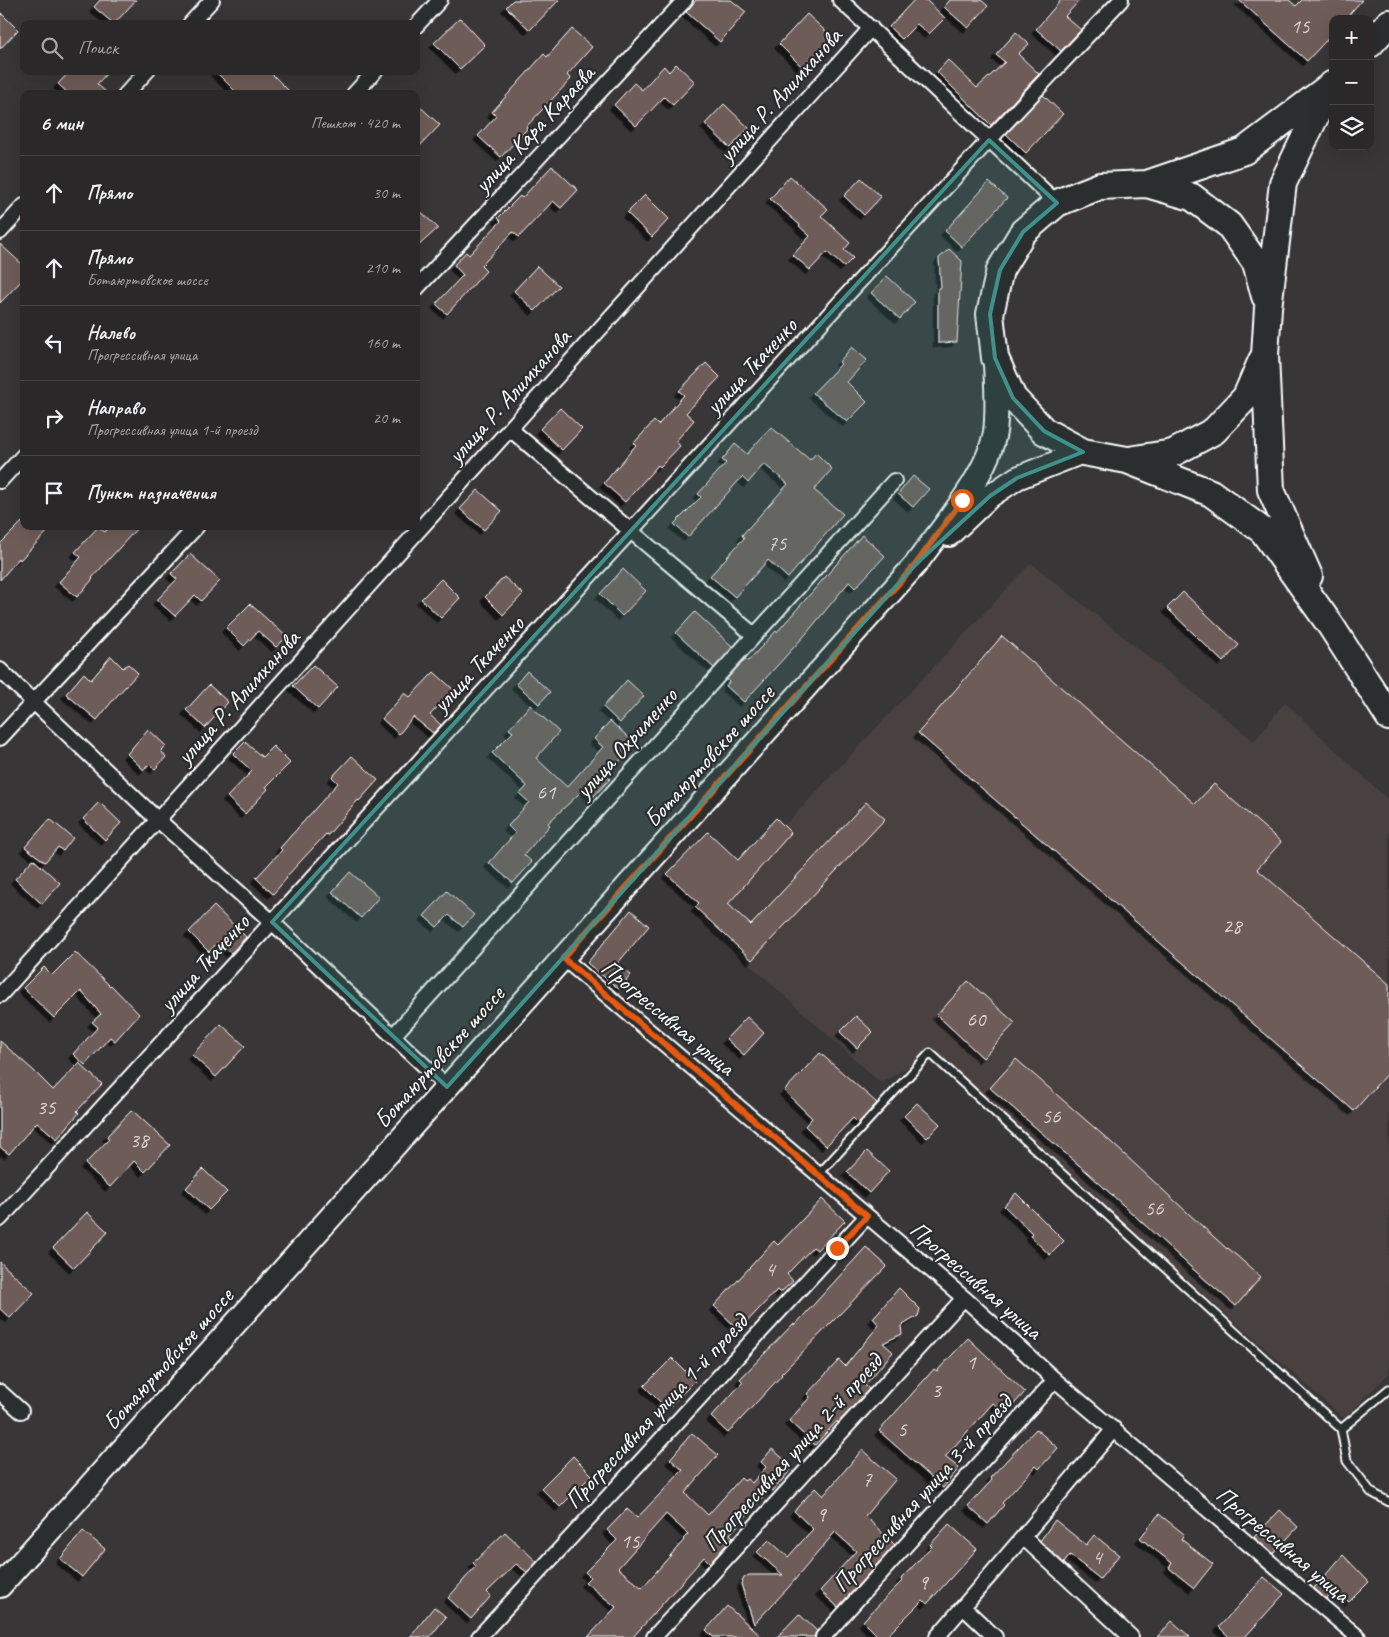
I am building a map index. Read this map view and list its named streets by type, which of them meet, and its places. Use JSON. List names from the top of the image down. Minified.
{"streets":{"main road":["Ботаюртовское шоссе"],"street":["улица Р. Алимханова","улица Кара Караева","улица Ткаченко","улица Охрименко","Прогрессивная улица","Прогрессивная улица 1-й проезд","Прогрессивная улица 2-й проезд","Прогрессивная улица 3-й проезд"]},"crossings":[["Ботаюртовское шоссе","Прогрессивная улица"],["Прогрессивная улица","Прогрессивная улица 1-й проезд"],["Прогрессивная улица","Прогрессивная улица 2-й проезд"],["Прогрессивная улица","Прогрессивная улица 3-й проезд"]],"house_numbers":["15","75","61","28","60","35","56","38","56","4","1","3","5","7","9","15","4","9"],"page":{"map_buttons":["+","−"],"search":"Поиск","heading":["6 мин","Пешком · 420 m"],"list":[["Прямо","30 m"],["Прямо","Ботаюртовское шоссе","210 m"],["Налево","Прогрессивная улица","160 m"],["Направо","Прогрессивная улица 1-й проезд","20 m"],"Пункт назначения"]}}
